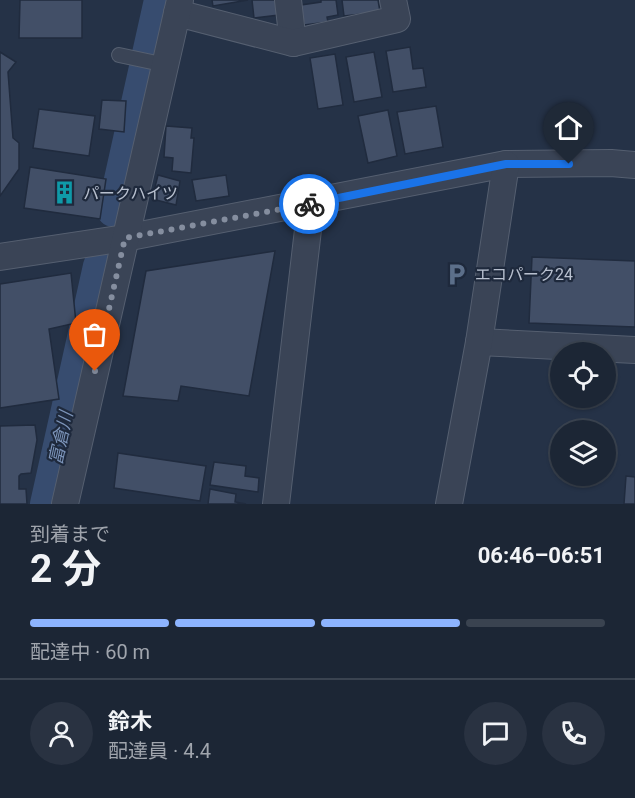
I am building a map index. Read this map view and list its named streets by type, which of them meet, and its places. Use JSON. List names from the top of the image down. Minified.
{"water":["富倉川"],"places":{"building":["パークハイツ"],"parking":["エコパーク24"]},"page":{"heading":["2 分","到着まで","06:46–06:51"],"panel":["鈴木","配達員 · 4.4"],"bar":"配達中 · 60 m"}}
